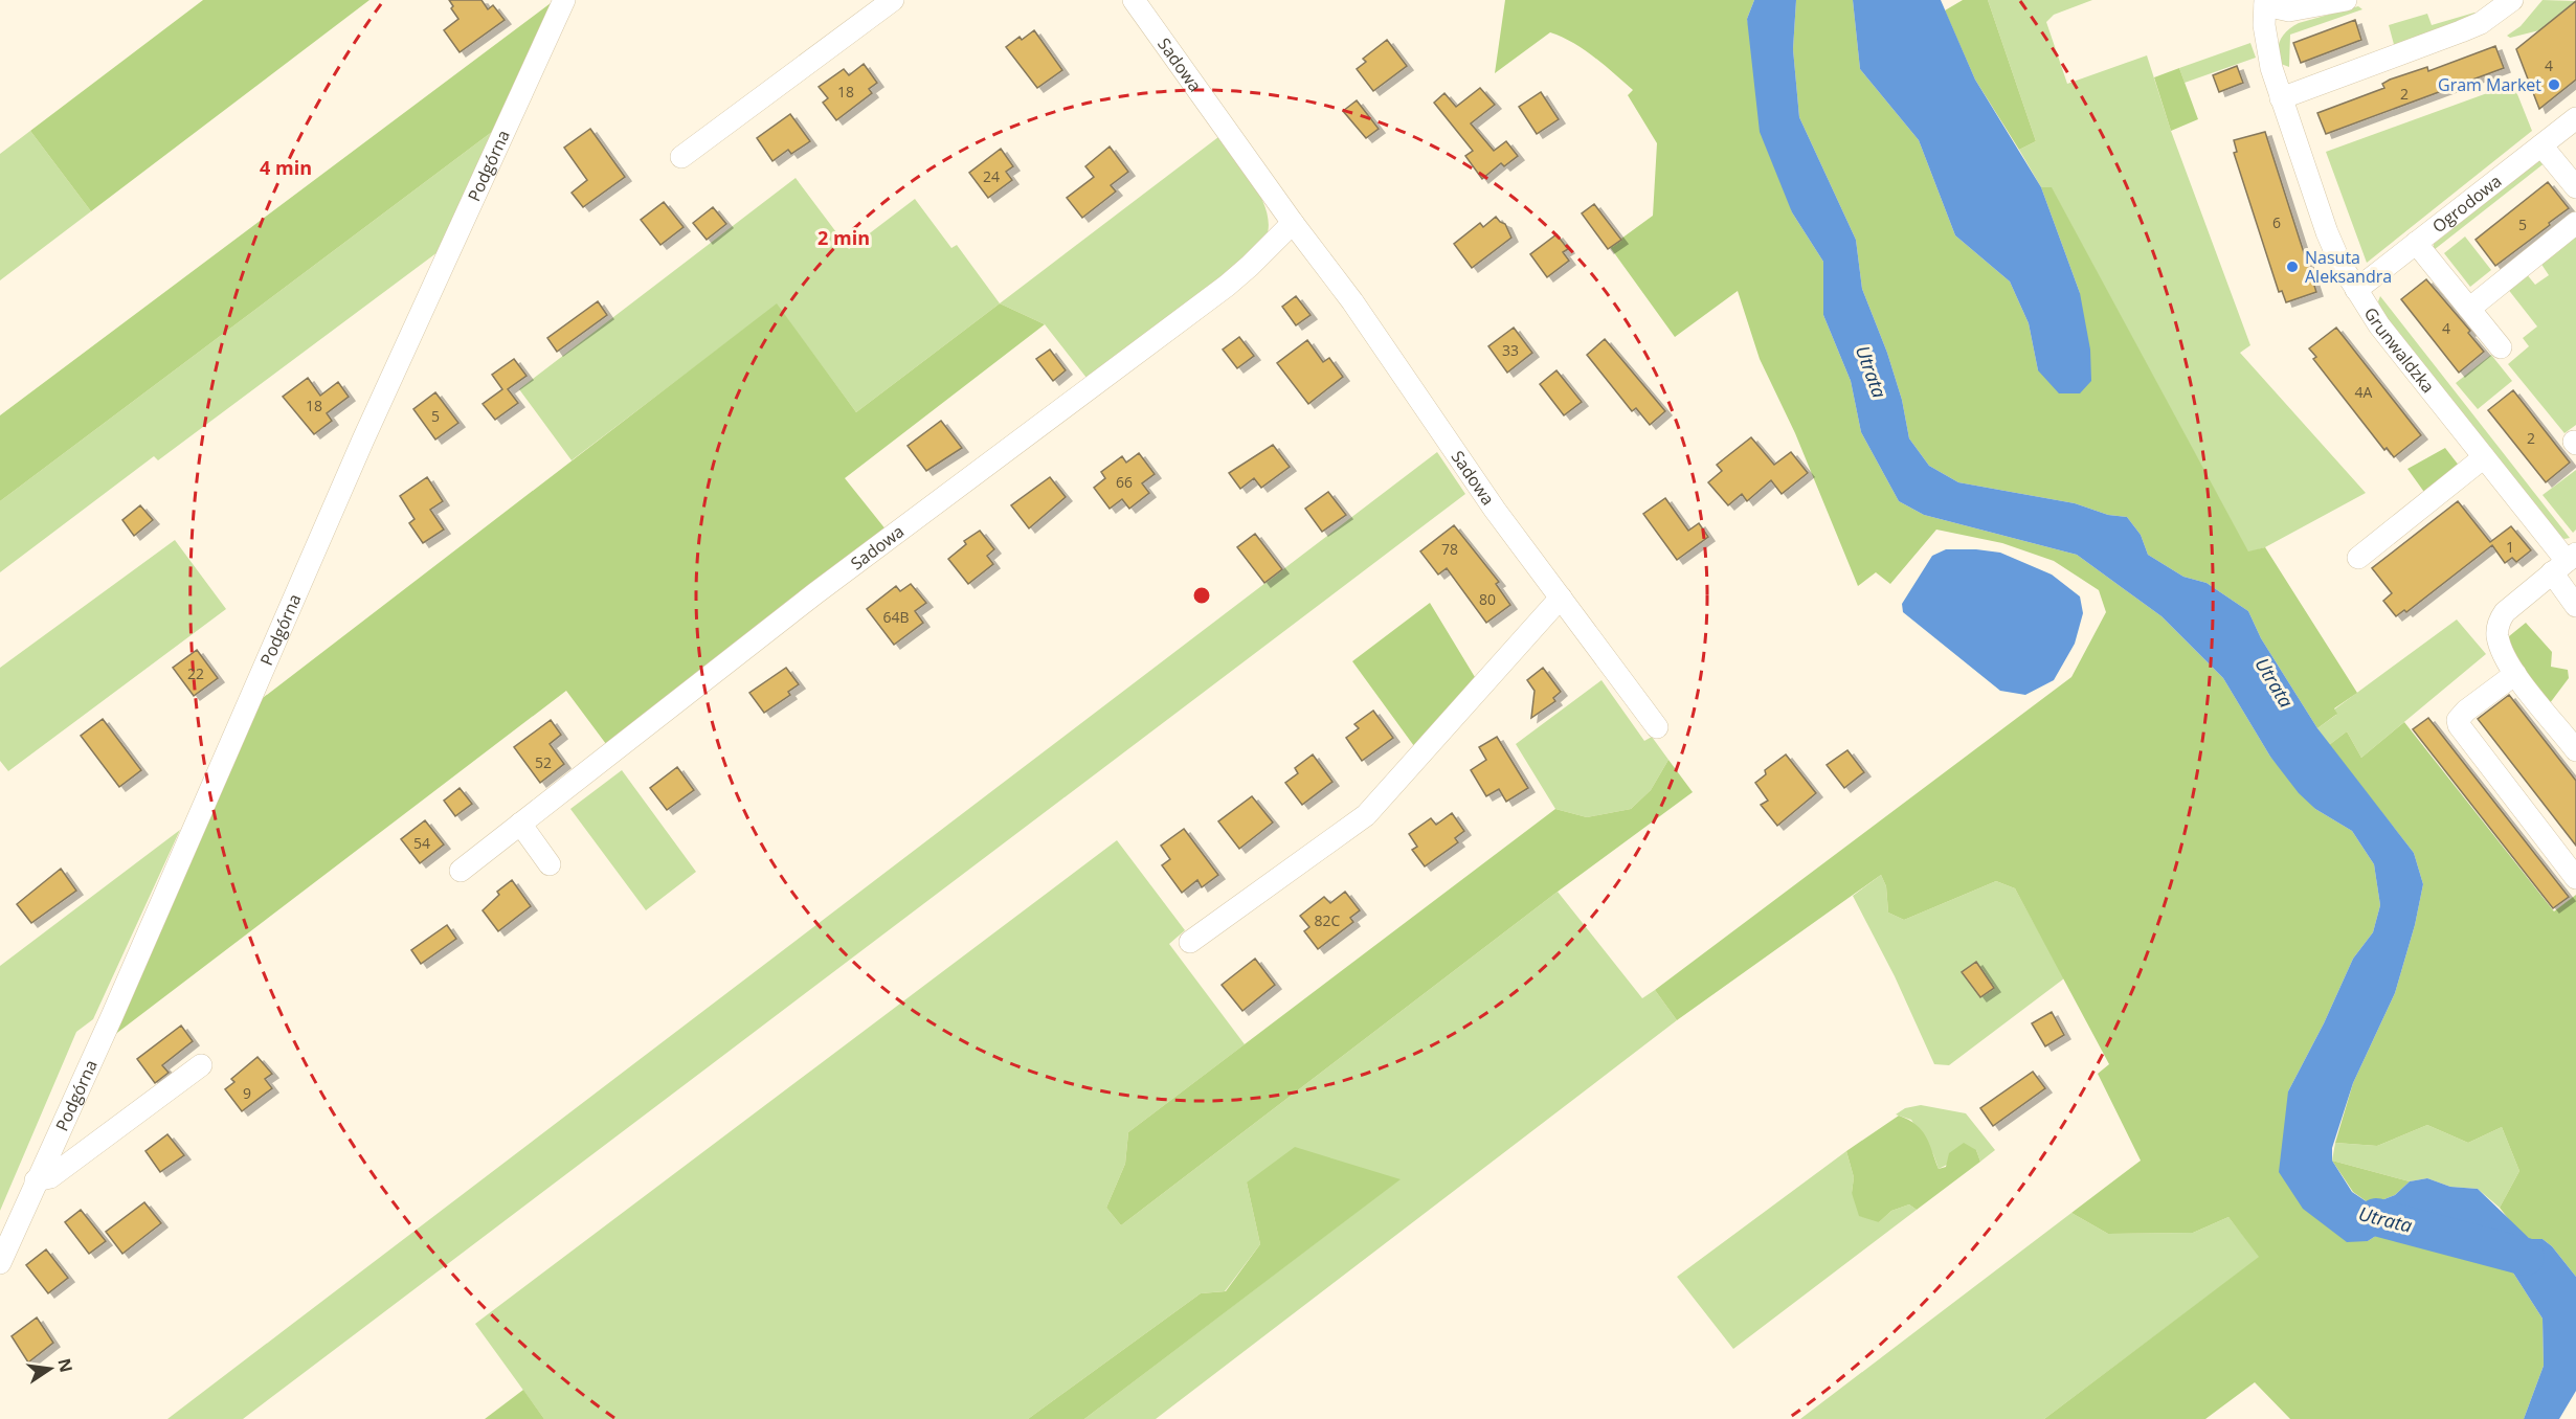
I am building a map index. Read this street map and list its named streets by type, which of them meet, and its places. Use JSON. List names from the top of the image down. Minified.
{"streets":{"street":["Sadowa","Podgórna","Ogrodowa","Grunwaldzka"]},"crossings":[["Ogrodowa","Grunwaldzka"]],"water":["Utrata"],"places":["Gram Market","Nasuta Aleksandra"],"house_numbers":["4","18","2","24","6","5","4","33","4A","18","5","2","66","1","78","80","64B","22","52","54","82C","9"],"north":"right","rings":["4 min","2 min"]}
